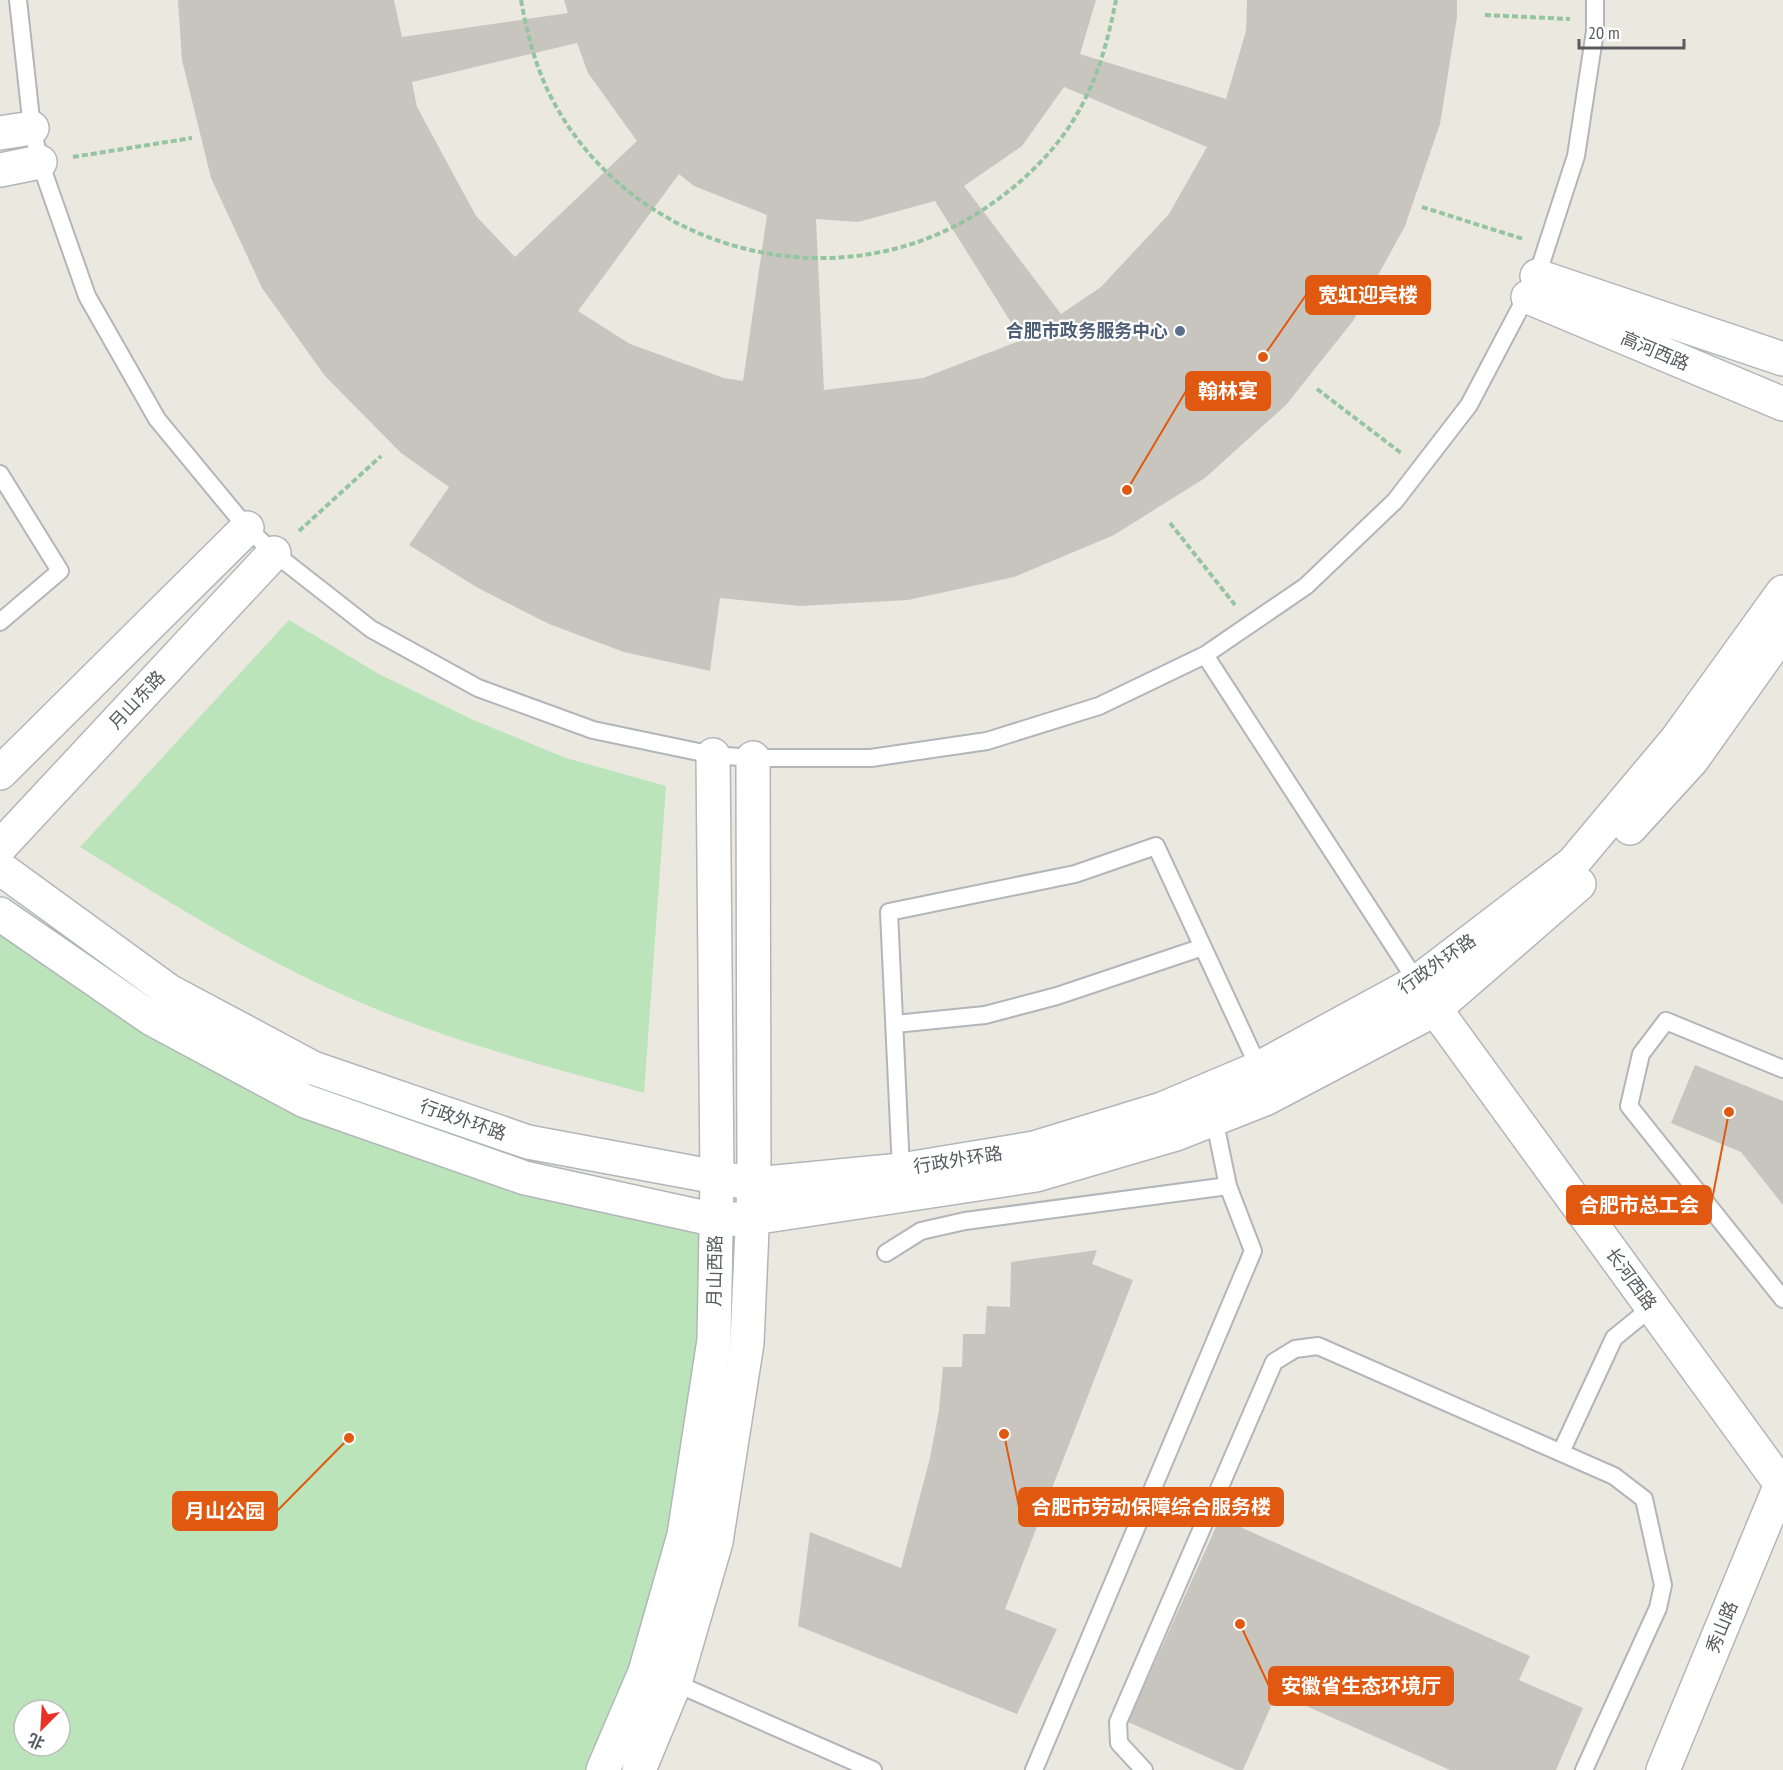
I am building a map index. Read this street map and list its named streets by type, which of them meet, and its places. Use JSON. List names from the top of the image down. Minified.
{"streets":{"street":["高河西路","月山东路","行政外环路","月山西路","长河西路","秀山路"]},"crossings":[["行政外环路","月山西路"],["行政外环路","长河西路"],["长河西路","秀山路"]],"places":["合肥市政务服务中心","宽虹迎宾楼","翰林宴","合肥市总工会","合肥市劳动保障综合服务楼","月山公园","安徽省生态环境厅"],"scale_bar":"20 m","north":"bottom left"}
